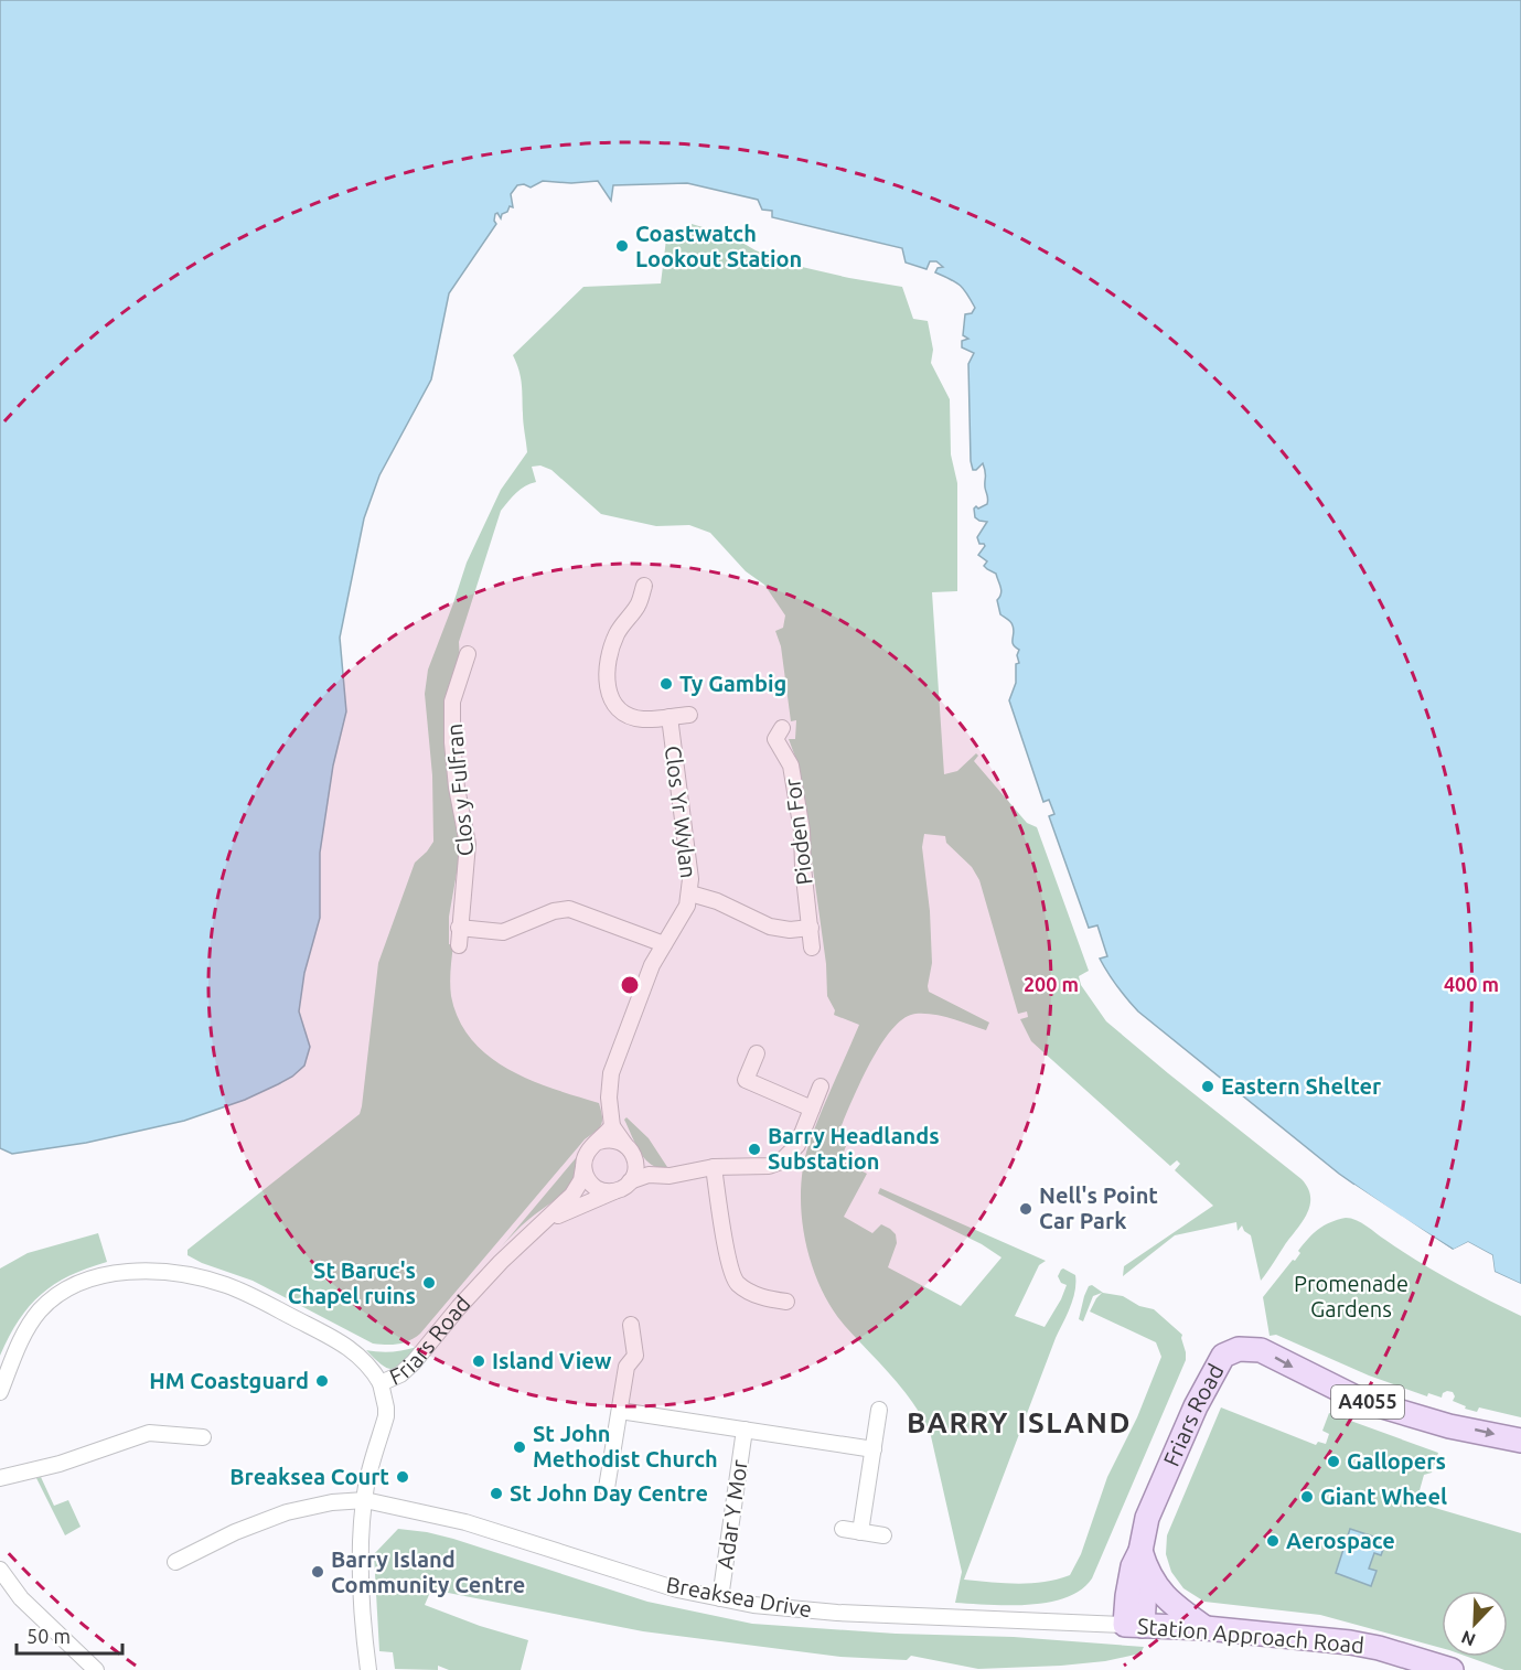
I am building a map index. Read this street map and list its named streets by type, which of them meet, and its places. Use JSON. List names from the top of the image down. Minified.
{"streets":{"main road":["Friars Road","A4055","Station Approach Road"],"street":["Clos y Fulfran","Clos Yr Wylan","Pioden For","Adar Y Mor","Breaksea Drive"]},"crossings":[["Friars Road","Breaksea Drive"],["Friars Road","Station Approach Road"],["Adar Y Mor","Breaksea Drive"],["Breaksea Drive","Station Approach Road"]],"districts":["BARRY ISLAND"],"parks":["Promenade Gardens"],"places":["Coastwatch Lookout Station","Ty Gambig","Eastern Shelter","Barry Headlands Substation","Nell's Point Car Park","St Baruc's Chapel ruins","Island View","HM Coastguard","St John Methodist Church","Gallopers","Breaksea Court","St John Day Centre","Giant Wheel","Aerospace","Barry Island Community Centre"],"scale_bar":"50 m","north":"bottom left","rings":["200 m","400 m"]}
